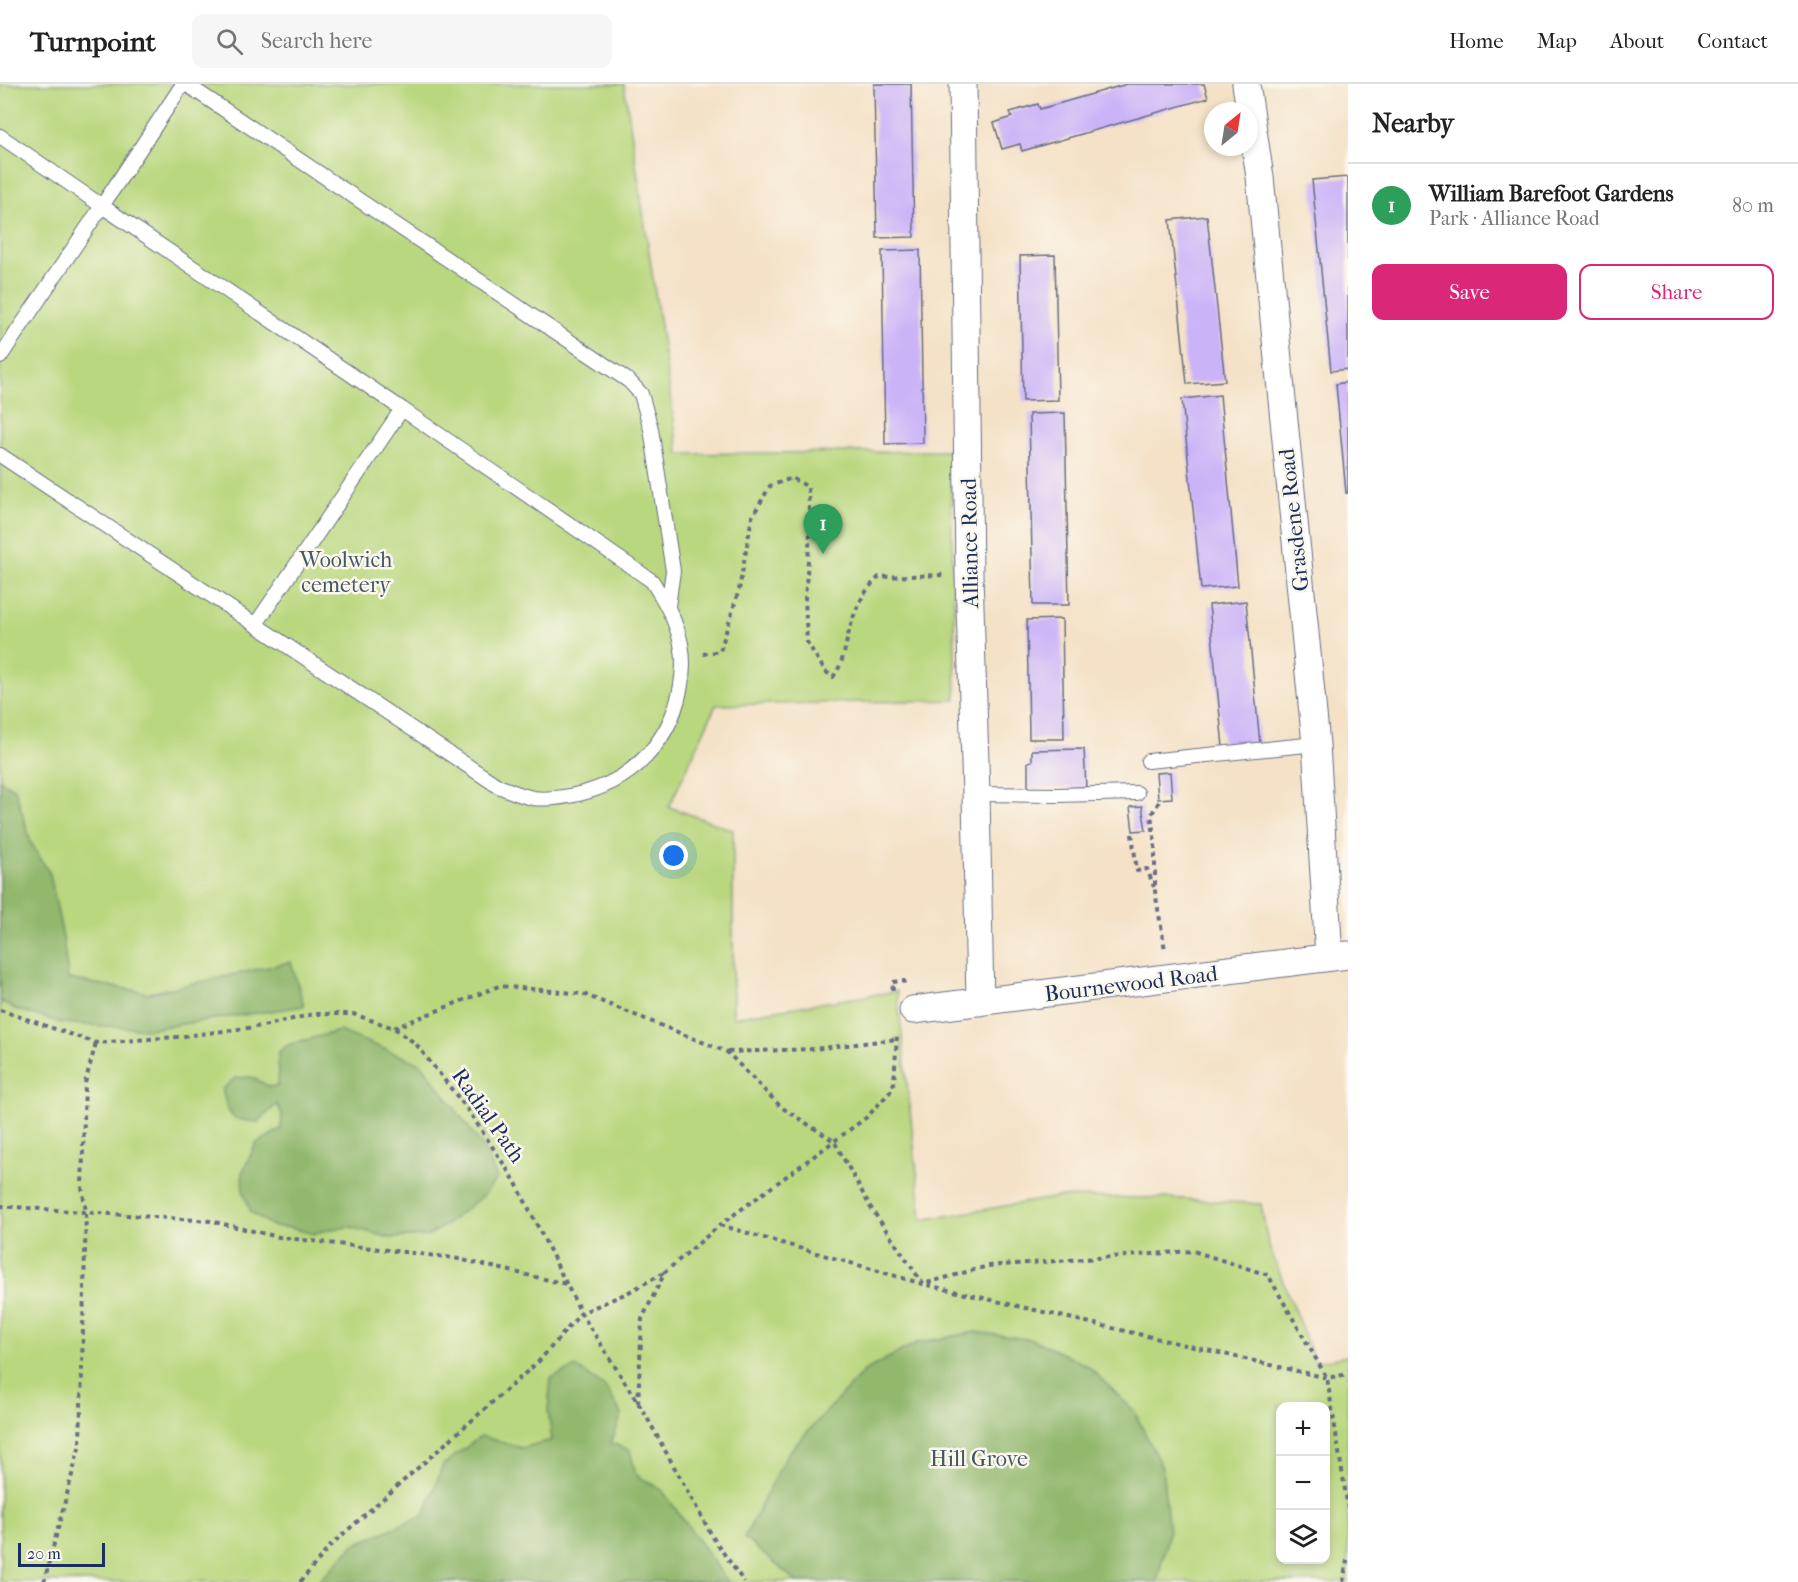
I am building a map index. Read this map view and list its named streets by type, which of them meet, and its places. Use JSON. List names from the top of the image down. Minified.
{"streets":{"street":["Grasdene Road","Alliance Road","Bournewood Road"],"path":["Radial Path"]},"crossings":[["Grasdene Road","Bournewood Road"],["Alliance Road","Bournewood Road"]],"parks":["Woolwich cemetery","Hill Grove"],"scale_bar":"20 m","north":"top right","page":{"header":"Turnpoint","search":"Search here","nav":["Home","Map","About","Contact"],"heading":"Nearby","list":[{"mark":"1","name":"William Barefoot Gardens","note":"Park · Alliance Road","value":"80 m"}],"buttons":["Save","Share"],"pins":"1","map_buttons":["+","−"],"scale":"20 m"}}
